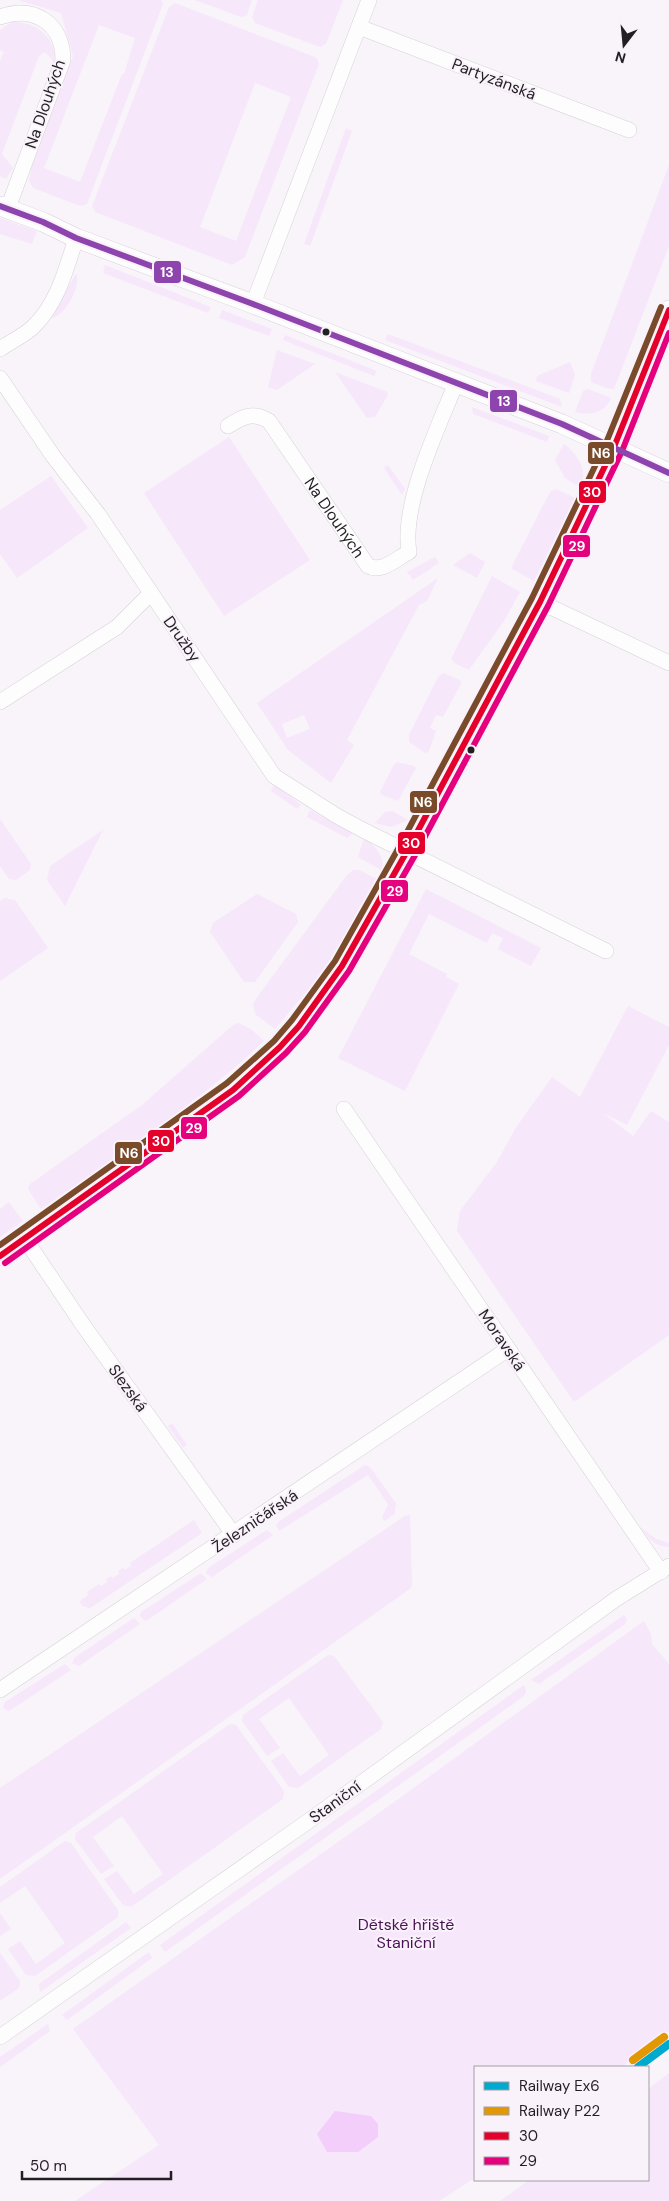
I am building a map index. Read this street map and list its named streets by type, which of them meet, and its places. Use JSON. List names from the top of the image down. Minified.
{"streets":{"street":["Partyzánská","Na Dlouhých","Družby","Moravská","Slezská","Železničářská","Staniční"]},"crossings":[["Moravská","Železničářská"],["Moravská","Staniční"],["Slezská","Železničářská"]],"parks":["Dětské hřiště Staniční"],"lines":["transit line 13","transit line N6","transit line 30","transit line 29","rail line P22","rail line Ex6"],"legend":["Railway Ex6","Railway P22","30","29"],"scale_bar":"50 m","north":"bottom"}
